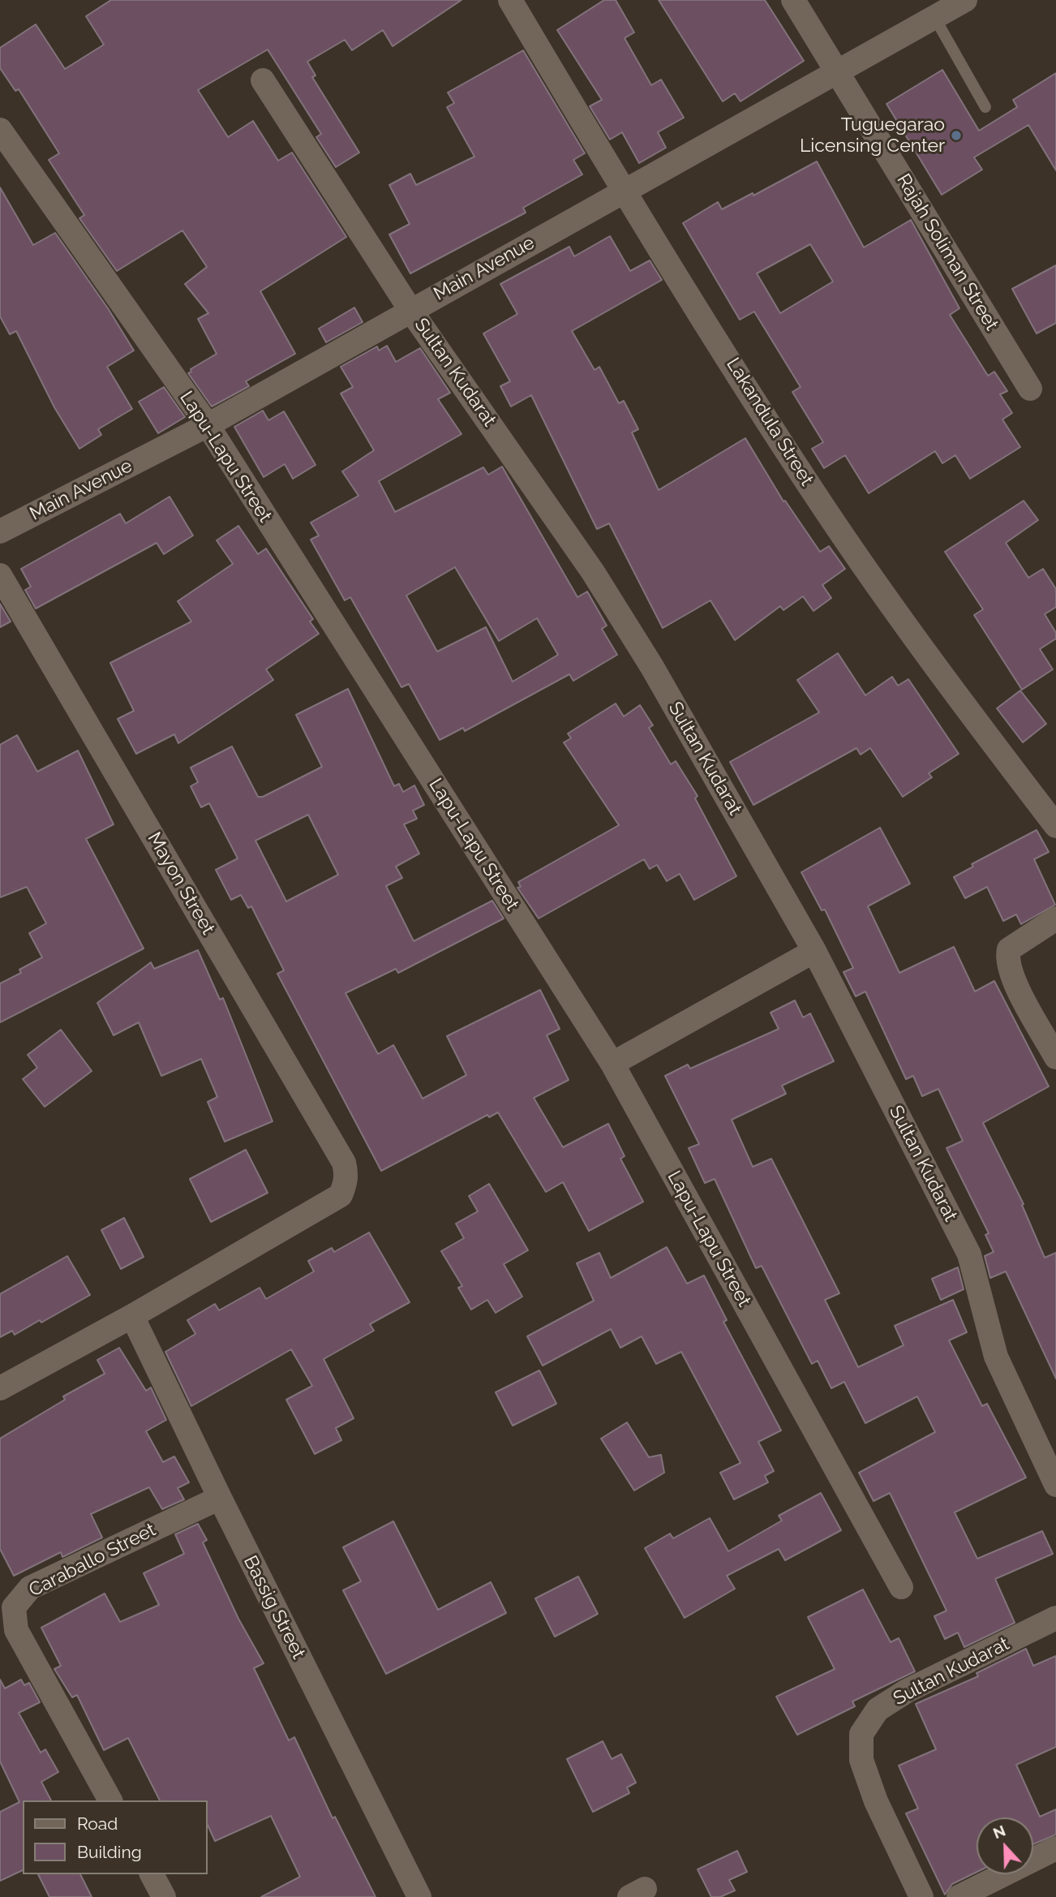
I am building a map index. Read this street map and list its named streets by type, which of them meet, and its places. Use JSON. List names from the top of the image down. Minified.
{"streets":{"street":["Rajah Soliman Street","Main Avenue","Sultan Kudarat","Lakandula Street","Lapu-Lapu Street","Mayon Street","Caraballo Street","Bassig Street"]},"crossings":[["Rajah Soliman Street","Main Avenue"],["Main Avenue","Sultan Kudarat"],["Main Avenue","Lakandula Street"],["Main Avenue","Lapu-Lapu Street"],["Mayon Street","Bassig Street"],["Caraballo Street","Bassig Street"]],"places":["Tuguegarao Licensing Center"],"legend":["Road","Building"],"north":"top"}
